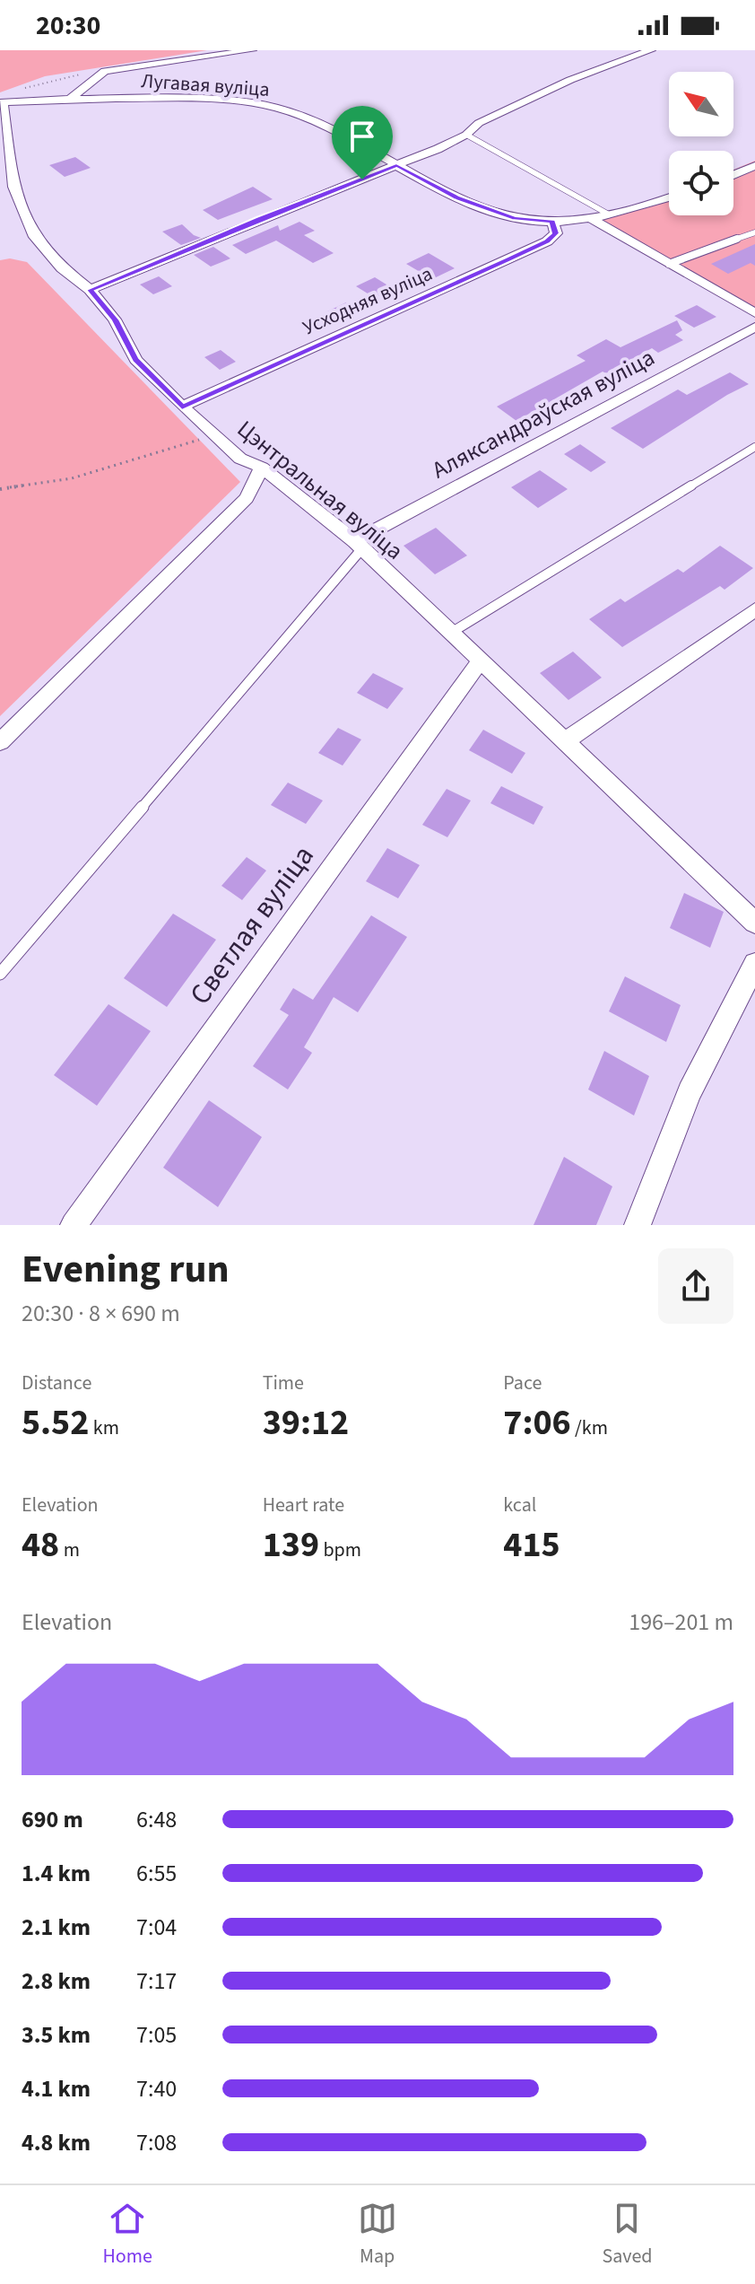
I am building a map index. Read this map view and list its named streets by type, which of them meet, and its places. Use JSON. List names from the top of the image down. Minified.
{"streets":{"street":["Лугавая вуліца","Усходняя вуліца","Аляксандраўская вуліца","Цэнтральная вуліца","Светлая вуліца"]},"crossings":[["Лугавая вуліца","Усходняя вуліца"],["Лугавая вуліца","Цэнтральная вуліца"],["Усходняя вуліца","Цэнтральная вуліца"],["Аляксандраўская вуліца","Цэнтральная вуліца"],["Цэнтральная вуліца","Светлая вуліца"]],"north":"top left","page":{"status":"20:30","heading":["Evening run","20:30 · 8 × 690 m"],"stats":[["Distance","5.52 km"],["Time","39:12"],["Pace","7:06 /km"],["Elevation","48 m"],["Heart rate","139 bpm"],["kcal","415"]],"chart":["Elevation","196–201 m"],"list":[{"name":"690 m","note":"6:48"},{"name":"1.4 km","note":"6:55"},{"name":"2.1 km","note":"7:04"},{"name":"2.8 km","note":"7:17"},{"name":"3.5 km","note":"7:05"},{"name":"4.1 km","note":"7:40"},{"name":"4.8 km","note":"7:08"}],"tabs":["Home","Map","Saved"]}}
